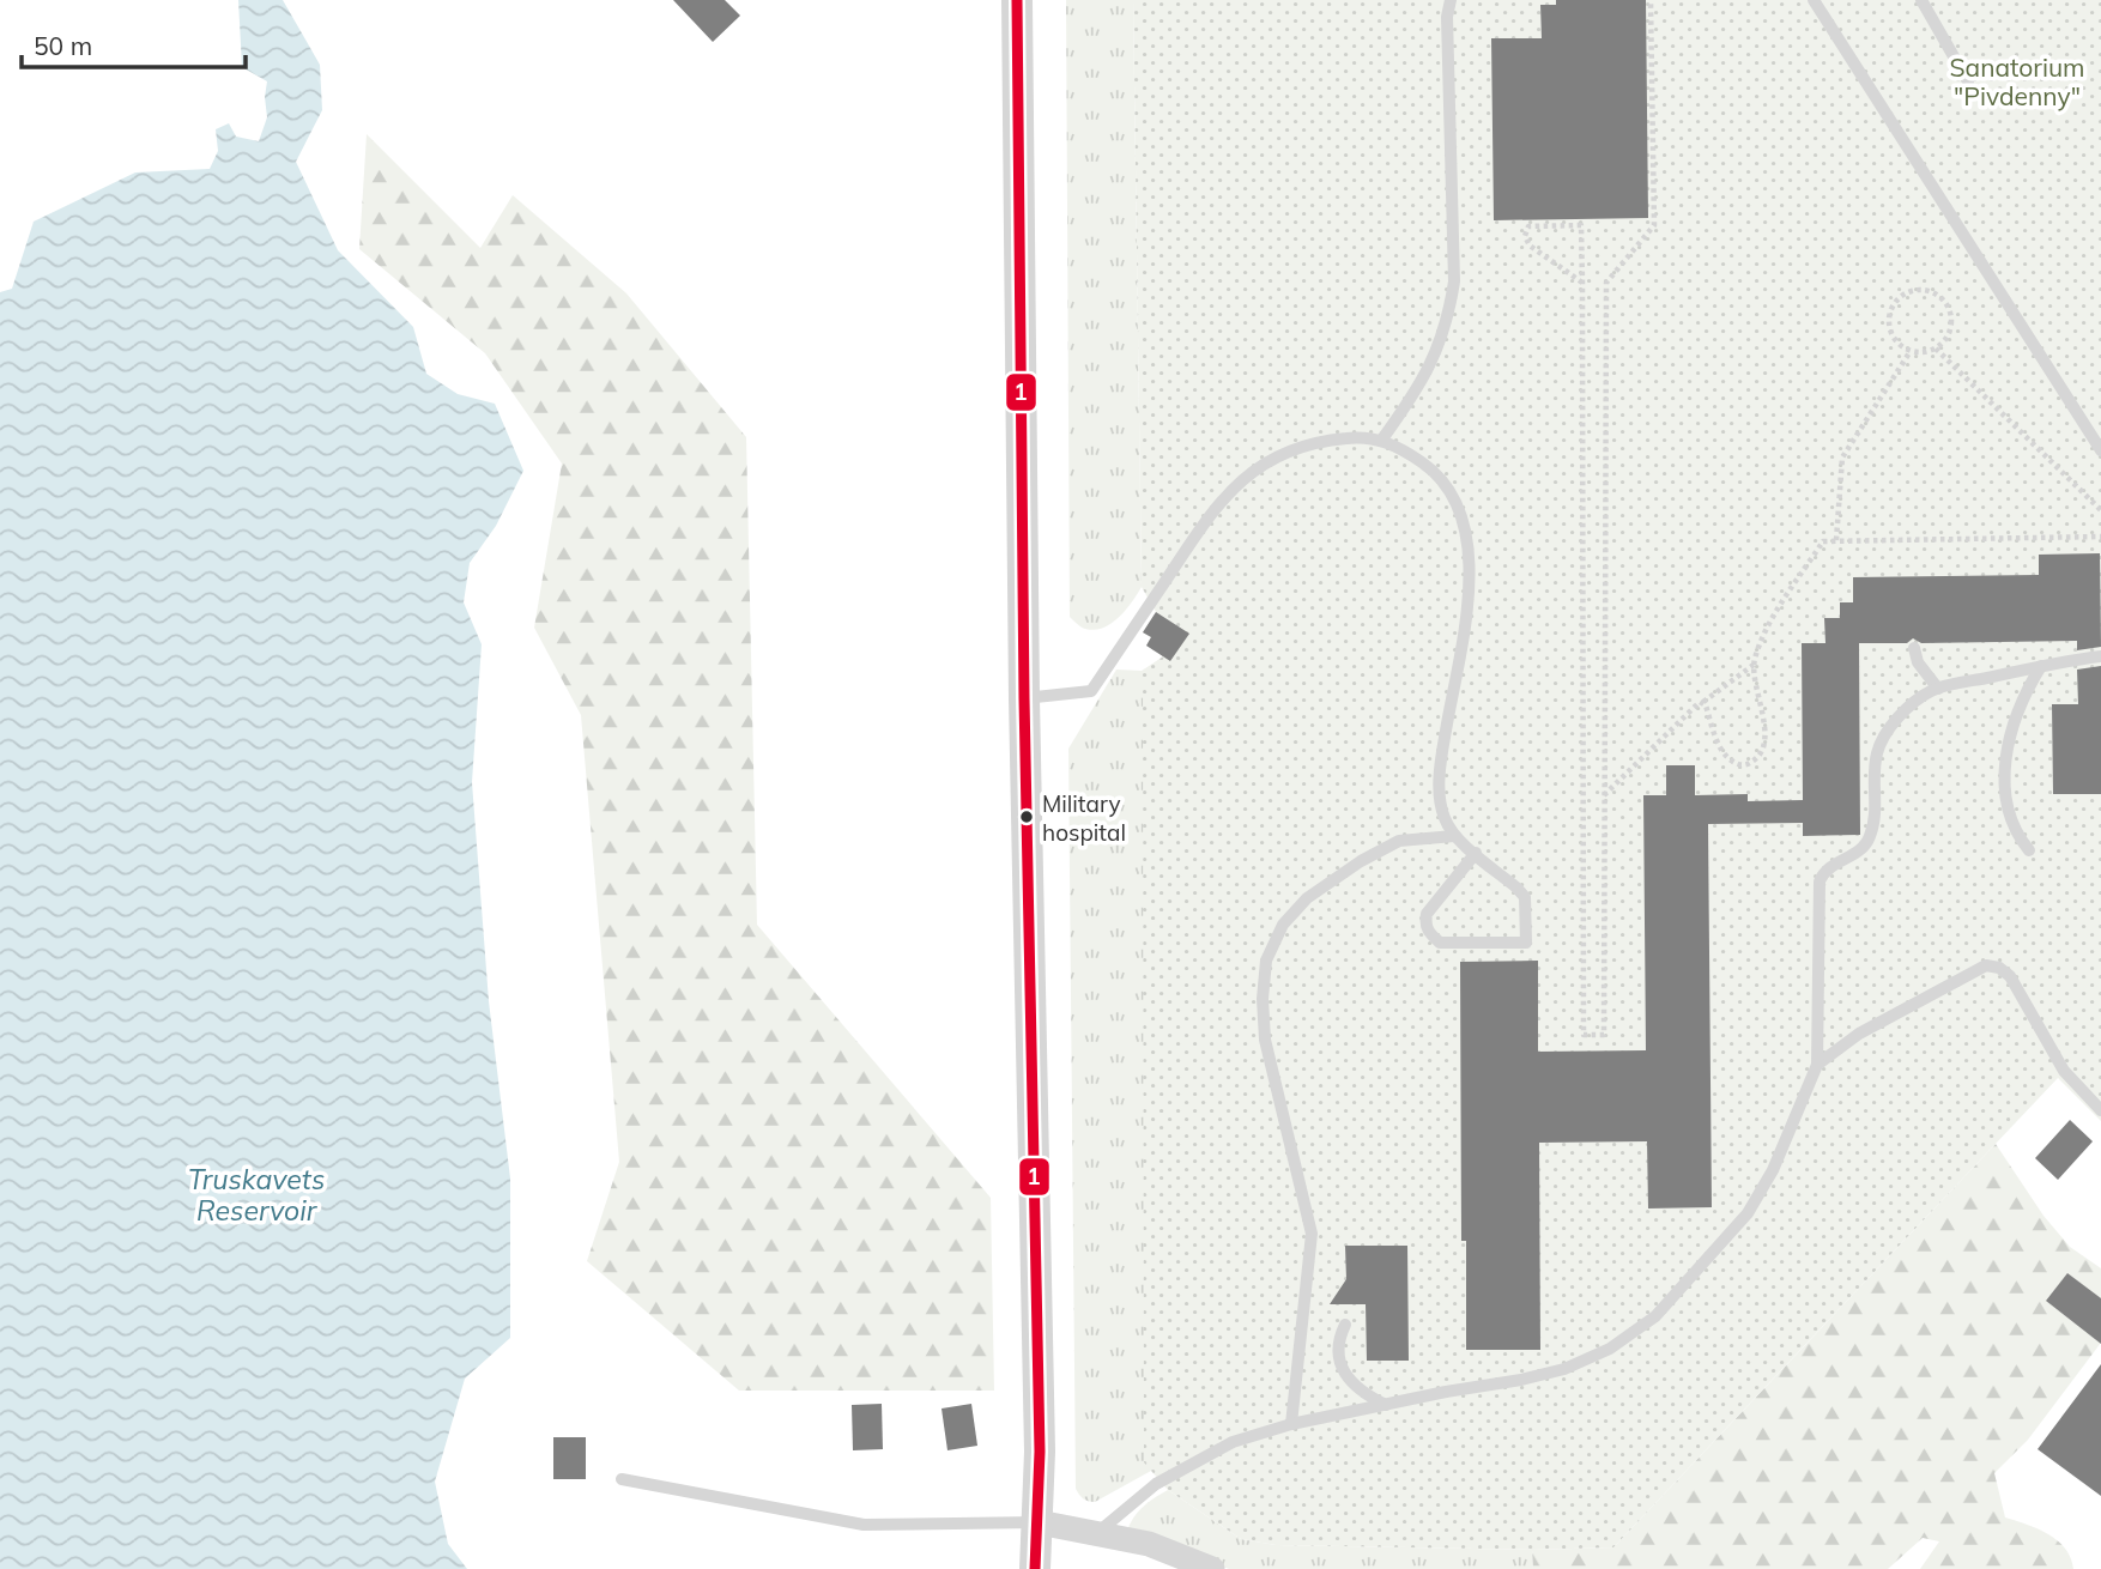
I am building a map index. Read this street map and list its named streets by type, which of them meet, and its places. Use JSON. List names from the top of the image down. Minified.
{"water":["Truskavets Reservoir"],"parks":["Sanatorium \"Pivdenny\""],"places":["Military hospital"],"lines":["transit line 1"],"scale_bar":"50 m"}
